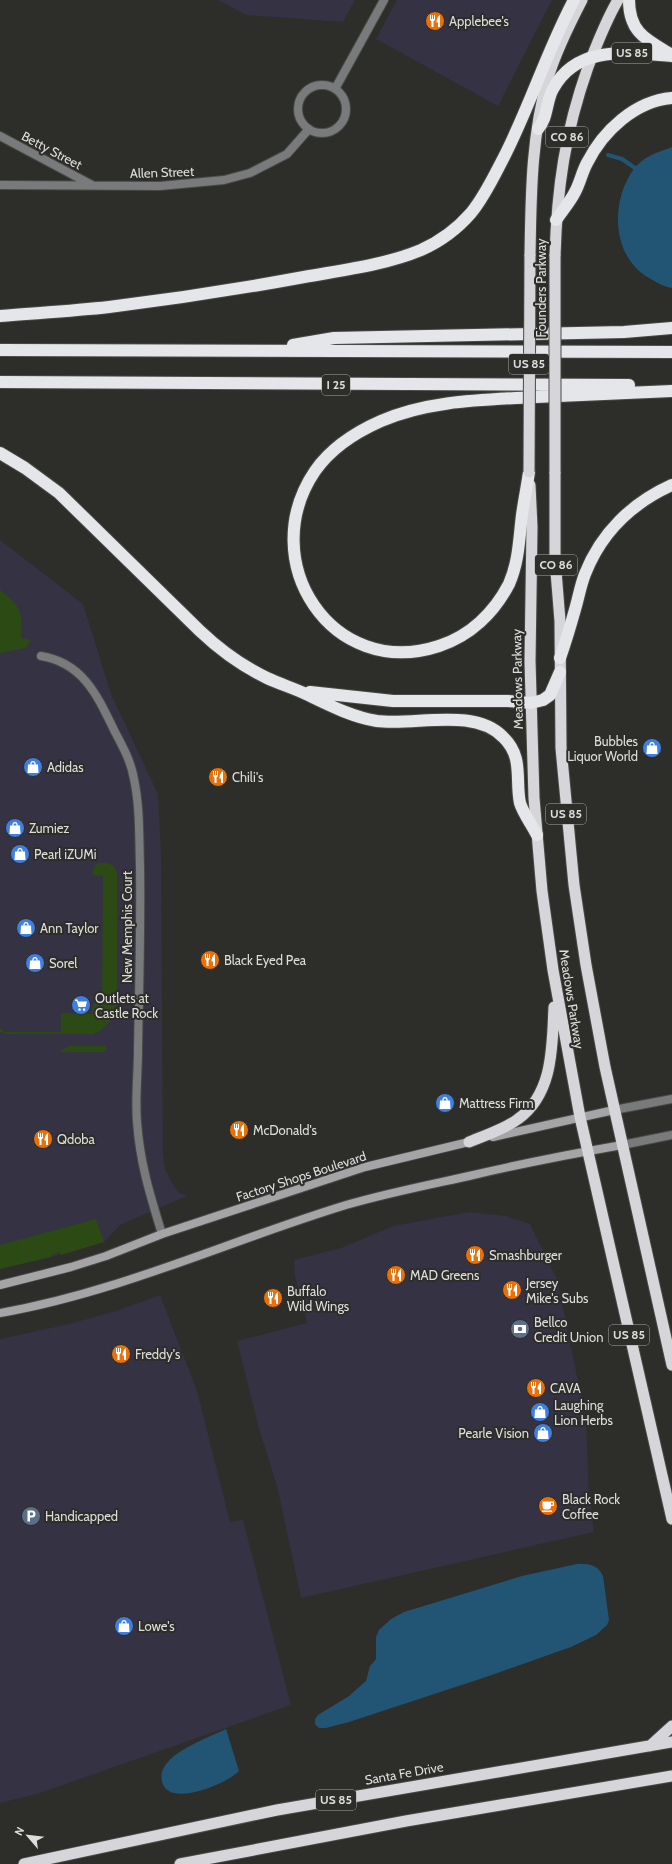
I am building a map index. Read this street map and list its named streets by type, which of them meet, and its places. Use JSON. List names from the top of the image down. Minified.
{"streets":{"highway":["US 85","CO 86","Founders Parkway","I 25","Meadows Parkway","Santa Fe Drive"],"main road":["Factory Shops Boulevard"],"street":["Betty Street","Allen Street","New Memphis Court"]},"crossings":[["US 85","Founders Parkway"],["US 85","Meadows Parkway"],["Betty Street","Allen Street"],["Founders Parkway","Meadows Parkway"],["Meadows Parkway","Factory Shops Boulevard"],["New Memphis Court","Factory Shops Boulevard"]],"places":{"restaurant":["Applebee's","Chili's","Black Eyed Pea","McDonald's","Qdoba","Smashburger","MAD Greens","Jersey Mike's Subs","Buffalo Wild Wings","Freddy's","CAVA"],"shop":["Bubbles Liquor World","Adidas","Zumiez","Pearl iZUMi","Ann Taylor","Sorel","Mattress Firm","Laughing Lion Herbs","Pearle Vision","Lowe's"],"supermarket":["Outlets at Castle Rock"],"bank":["Bellco Credit Union"],"cafe":["Black Rock Coffee"],"parking":["Handicapped"]},"north":"top left"}
